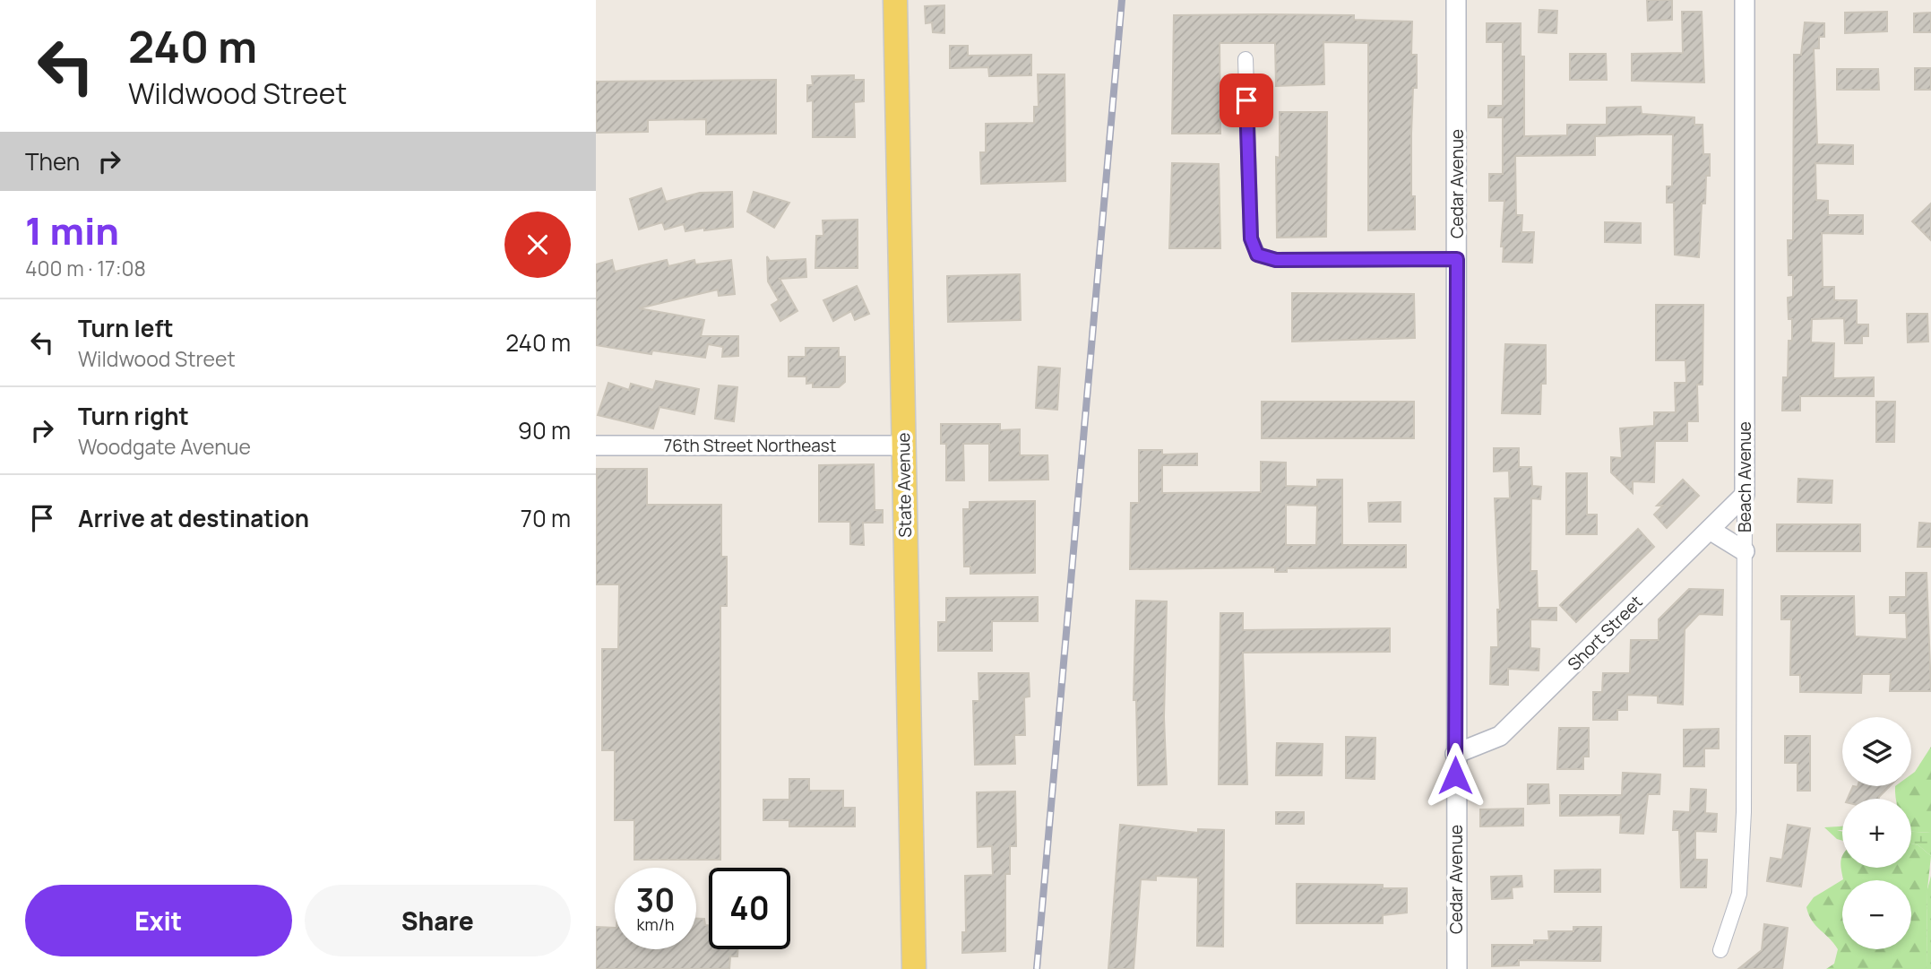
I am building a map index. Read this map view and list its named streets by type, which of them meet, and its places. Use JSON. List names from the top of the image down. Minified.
{"streets":{"main road":["State Avenue"],"street":["Cedar Avenue","76th Street Northeast","Beach Avenue","Short Street"]},"crossings":[["Cedar Avenue","Short Street"],["76th Street Northeast","State Avenue"],["Beach Avenue","Short Street"]],"page":{"turn":["240 m","Wildwood Street"],"then":"Then","heading":["1 min","400 m · 17:08"],"list":[{"name":"Turn left","note":"Wildwood Street","value":"240 m"},{"name":"Turn right","note":"Woodgate Avenue","value":"90 m"},{"name":"Arrive at destination","value":"70 m"}],"map_buttons":["+","−"],"speed":"30 km/h","limit":"40","buttons":["Exit","Share"]}}
